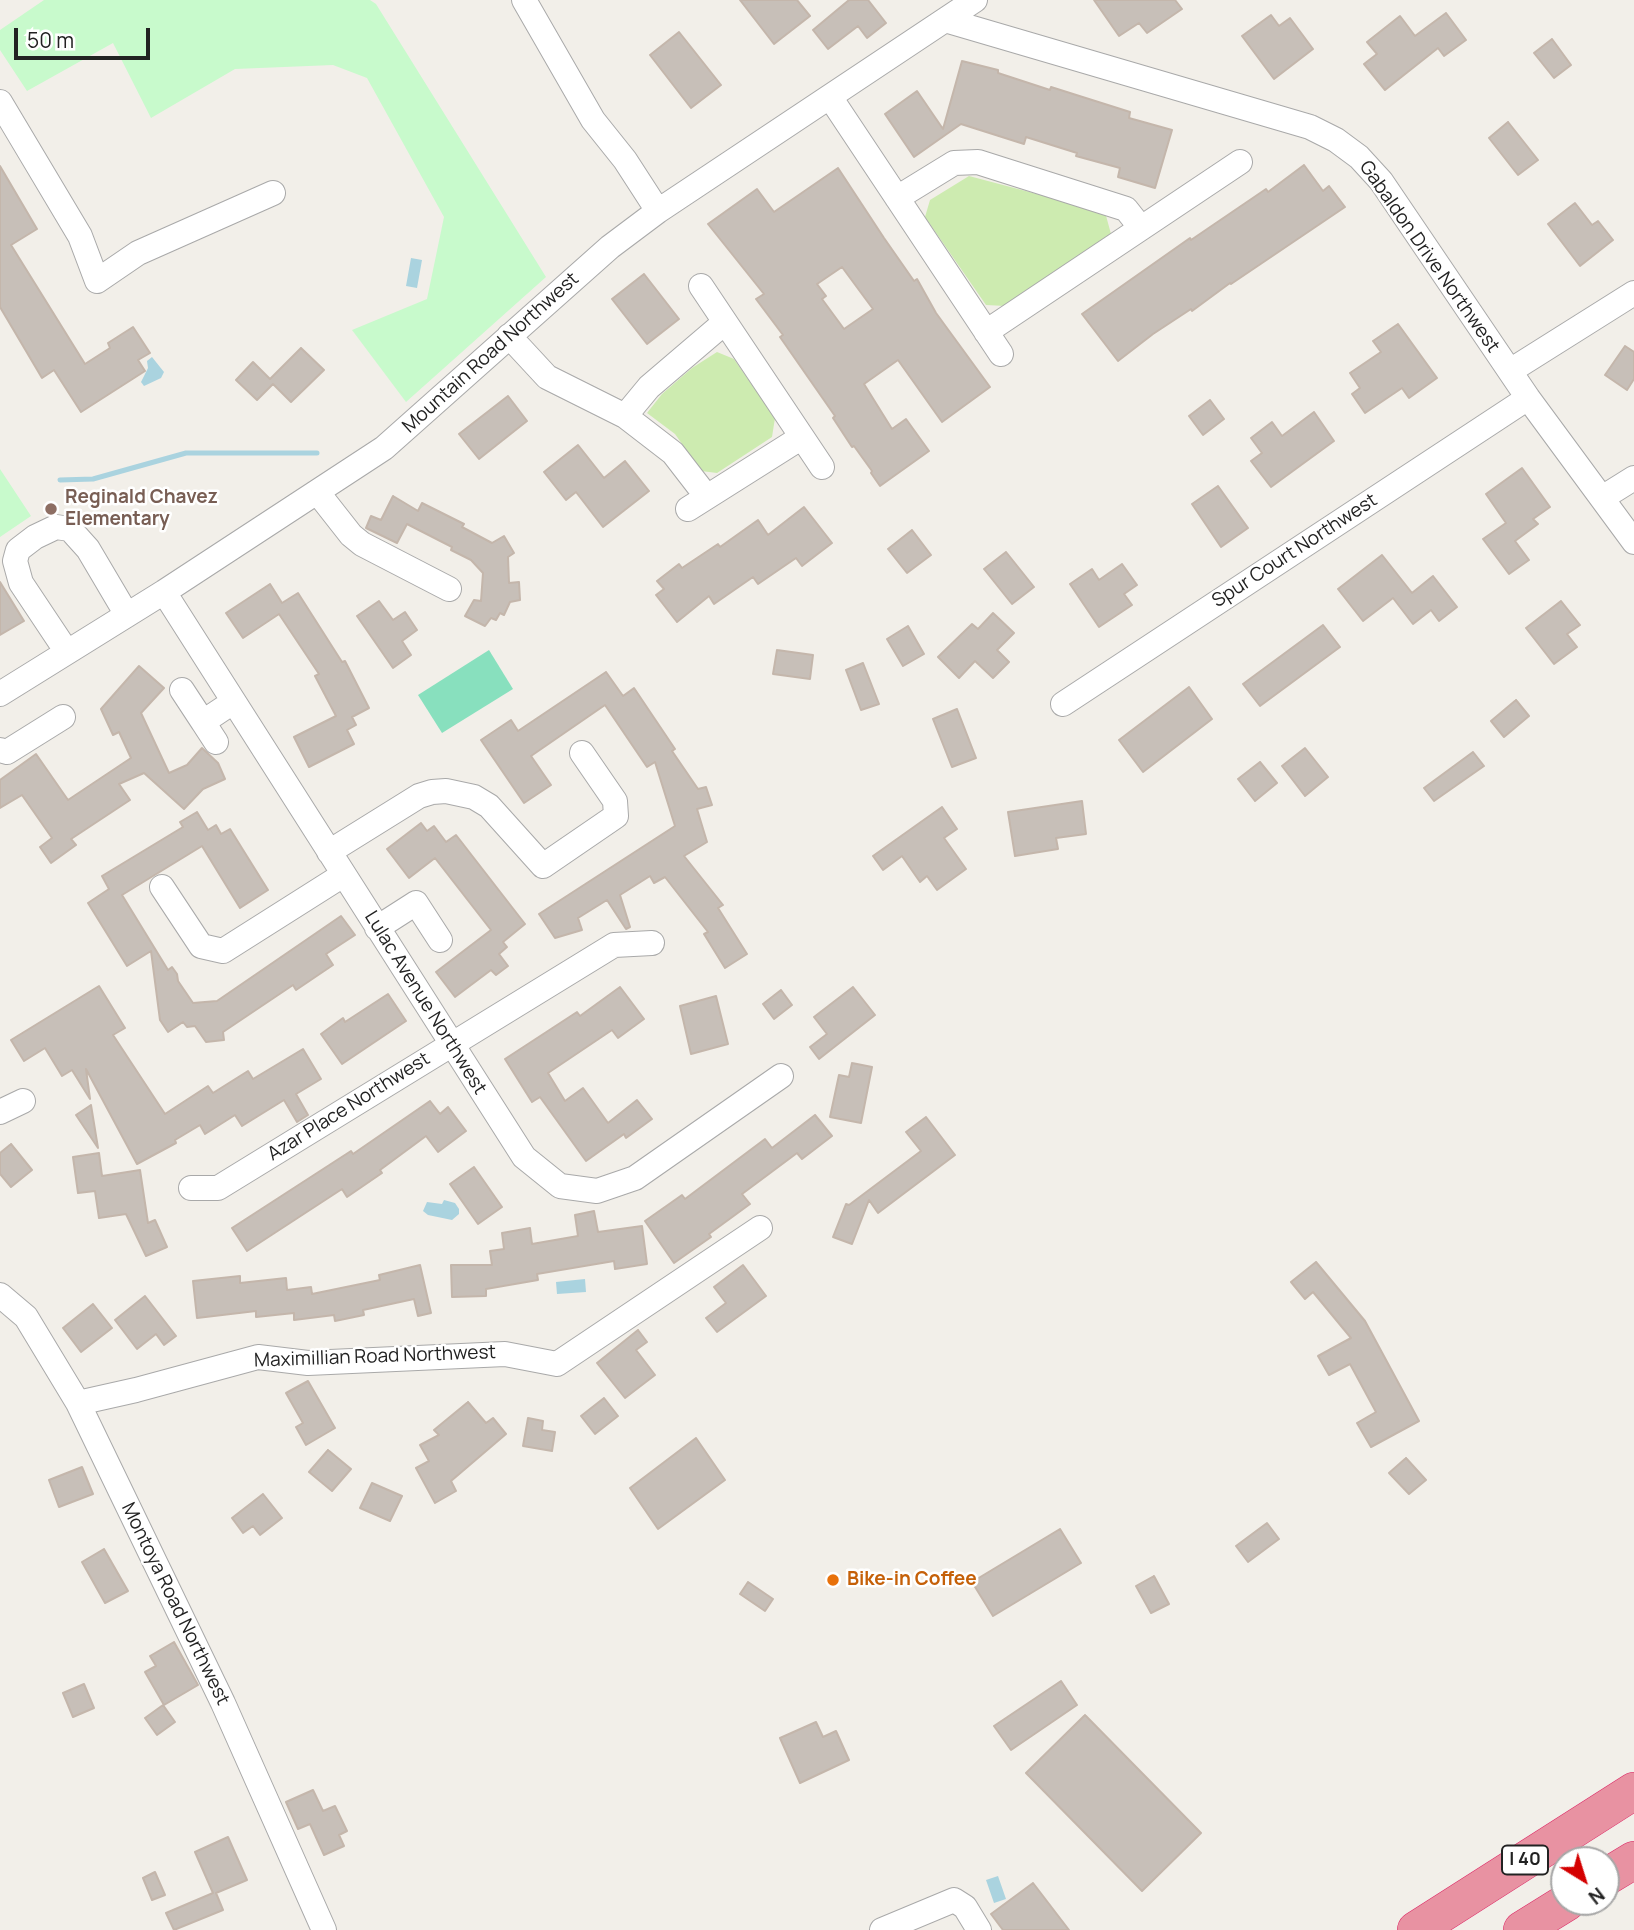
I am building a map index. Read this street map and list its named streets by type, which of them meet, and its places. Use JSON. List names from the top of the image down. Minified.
{"streets":{"highway":["I 40"],"street":["Gabaldon Drive Northwest","Mountain Road Northwest","Spur Court Northwest","Lulac Avenue Northwest","Azar Place Northwest","Maximillian Road Northwest","Montoya Road Northwest"]},"crossings":[["Gabaldon Drive Northwest","Mountain Road Northwest"],["Gabaldon Drive Northwest","Spur Court Northwest"],["Mountain Road Northwest","Lulac Avenue Northwest"],["Lulac Avenue Northwest","Azar Place Northwest"],["Maximillian Road Northwest","Montoya Road Northwest"]],"places":["Reginald Chavez Elementary","Bike-in Coffee"],"scale_bar":"50 m","north":"bottom right"}
